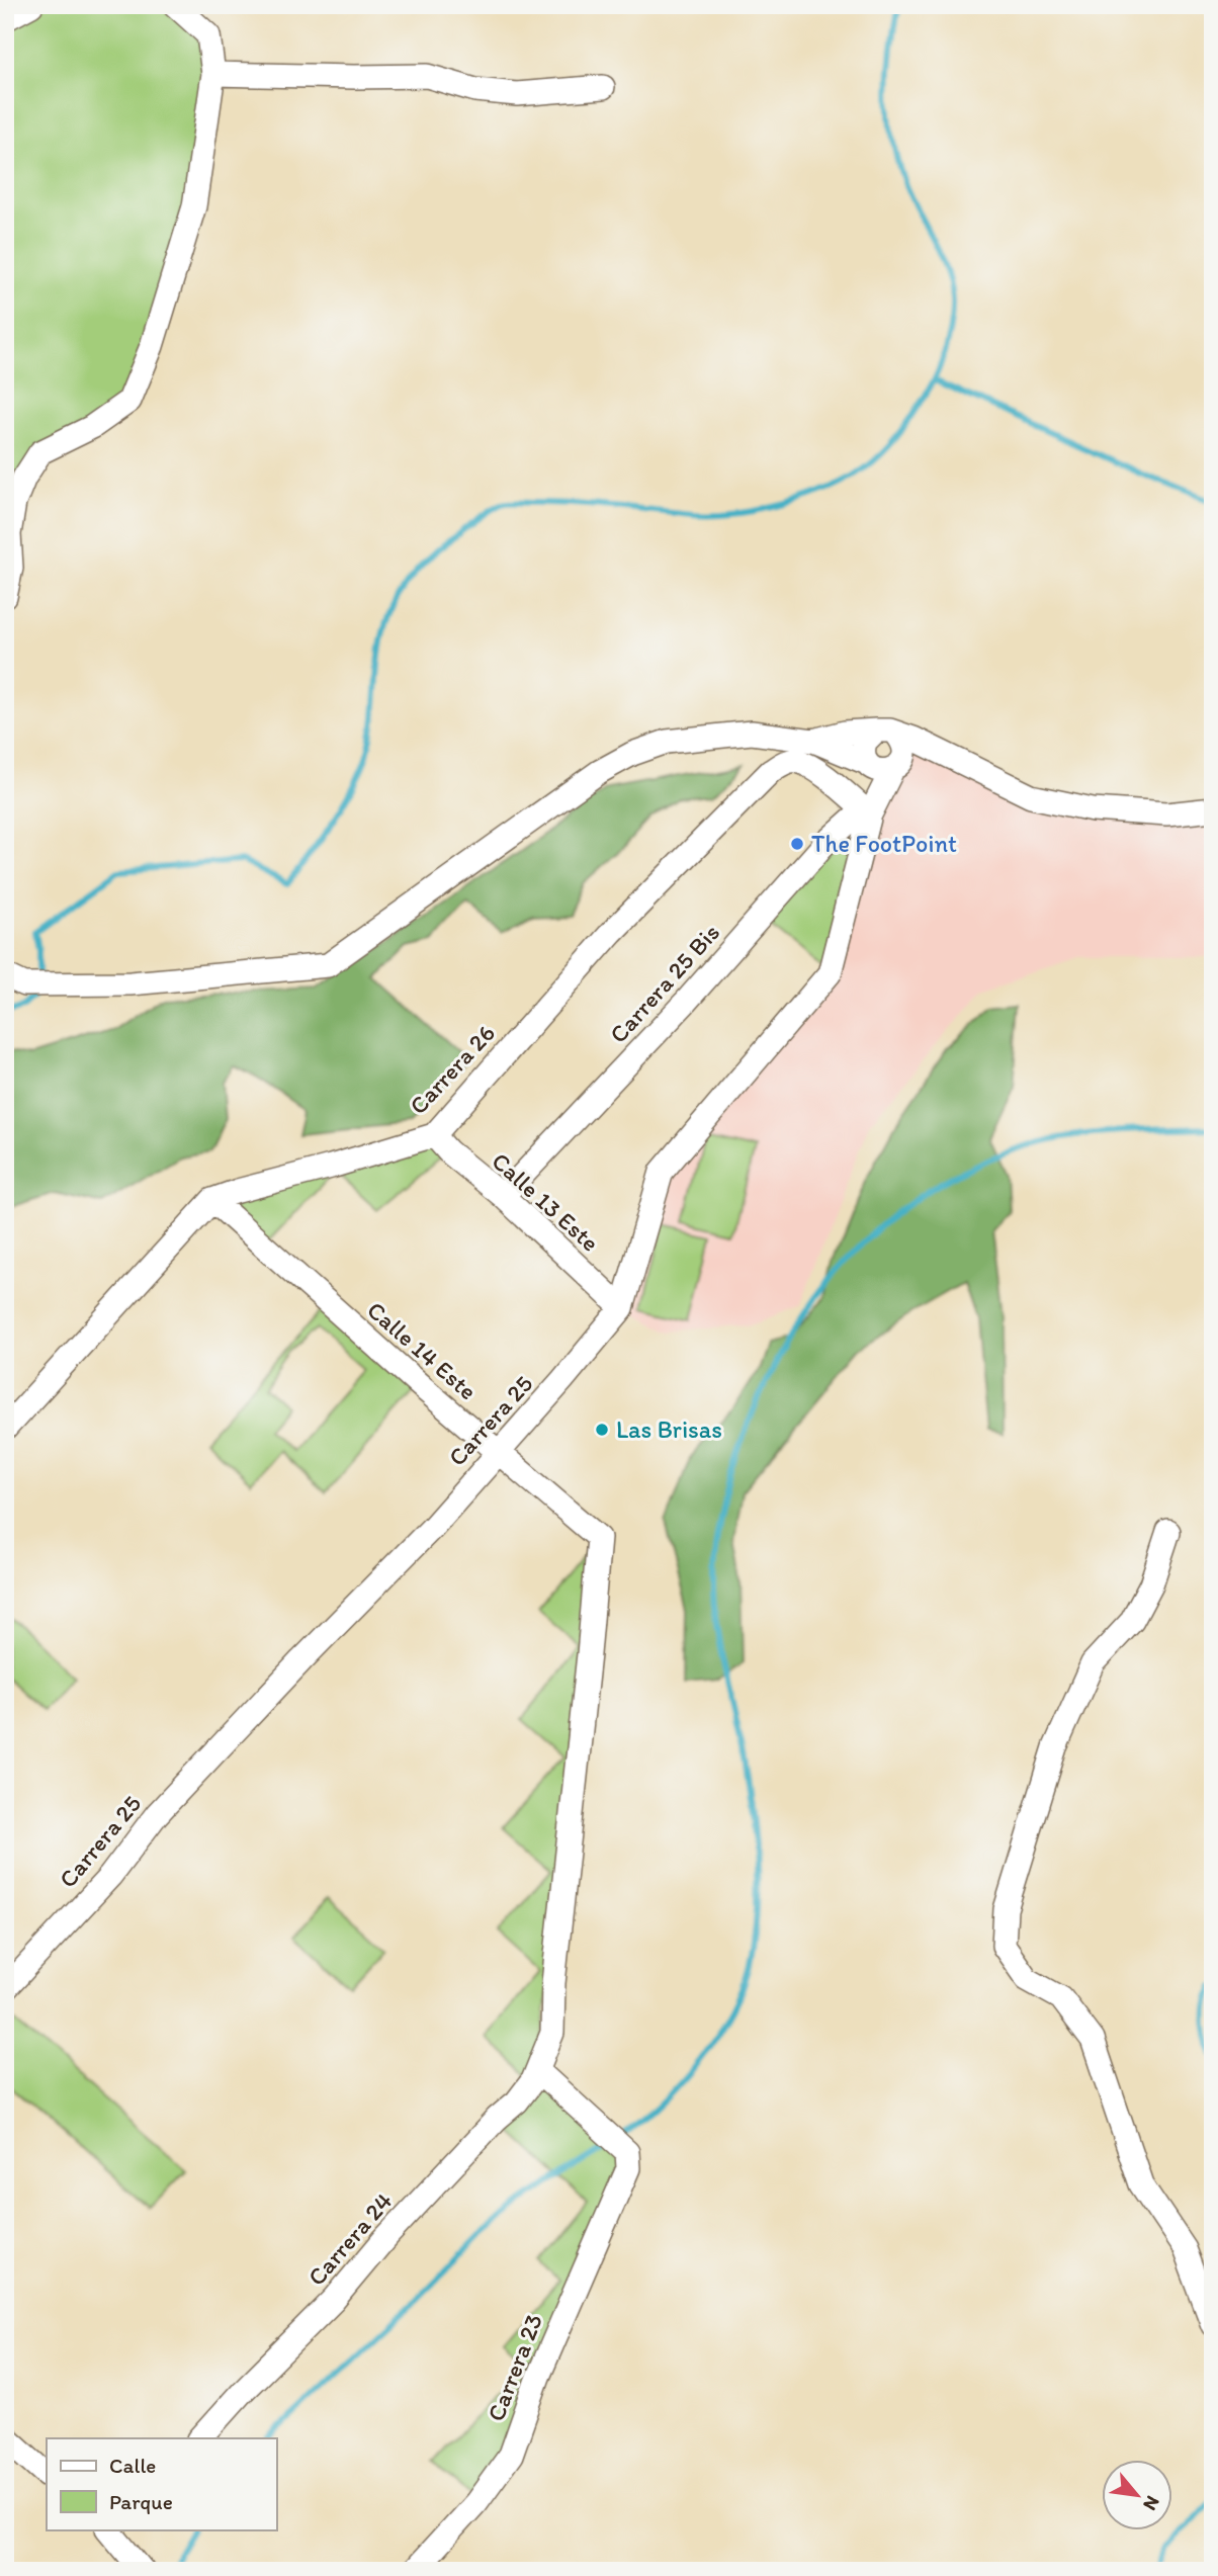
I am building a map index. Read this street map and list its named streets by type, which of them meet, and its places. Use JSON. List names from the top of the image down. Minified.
{"streets":{"street":["Carrera 25 Bis","Carrera 26","Calle 13 Este","Calle 14 Este","Carrera 25","Carrera 24","Carrera 23"]},"crossings":[["Carrera 25 Bis","Carrera 26"],["Carrera 25 Bis","Calle 13 Este"],["Carrera 25 Bis","Carrera 25"],["Carrera 26","Calle 13 Este"],["Carrera 26","Calle 14 Este"],["Carrera 26","Carrera 25"],["Calle 13 Este","Carrera 25"],["Calle 14 Este","Carrera 25"],["Calle 14 Este","Carrera 24"],["Carrera 24","Carrera 23"]],"places":["The FootPoint","Las Brisas"],"legend":["Calle","Parque"],"north":"bottom right"}
